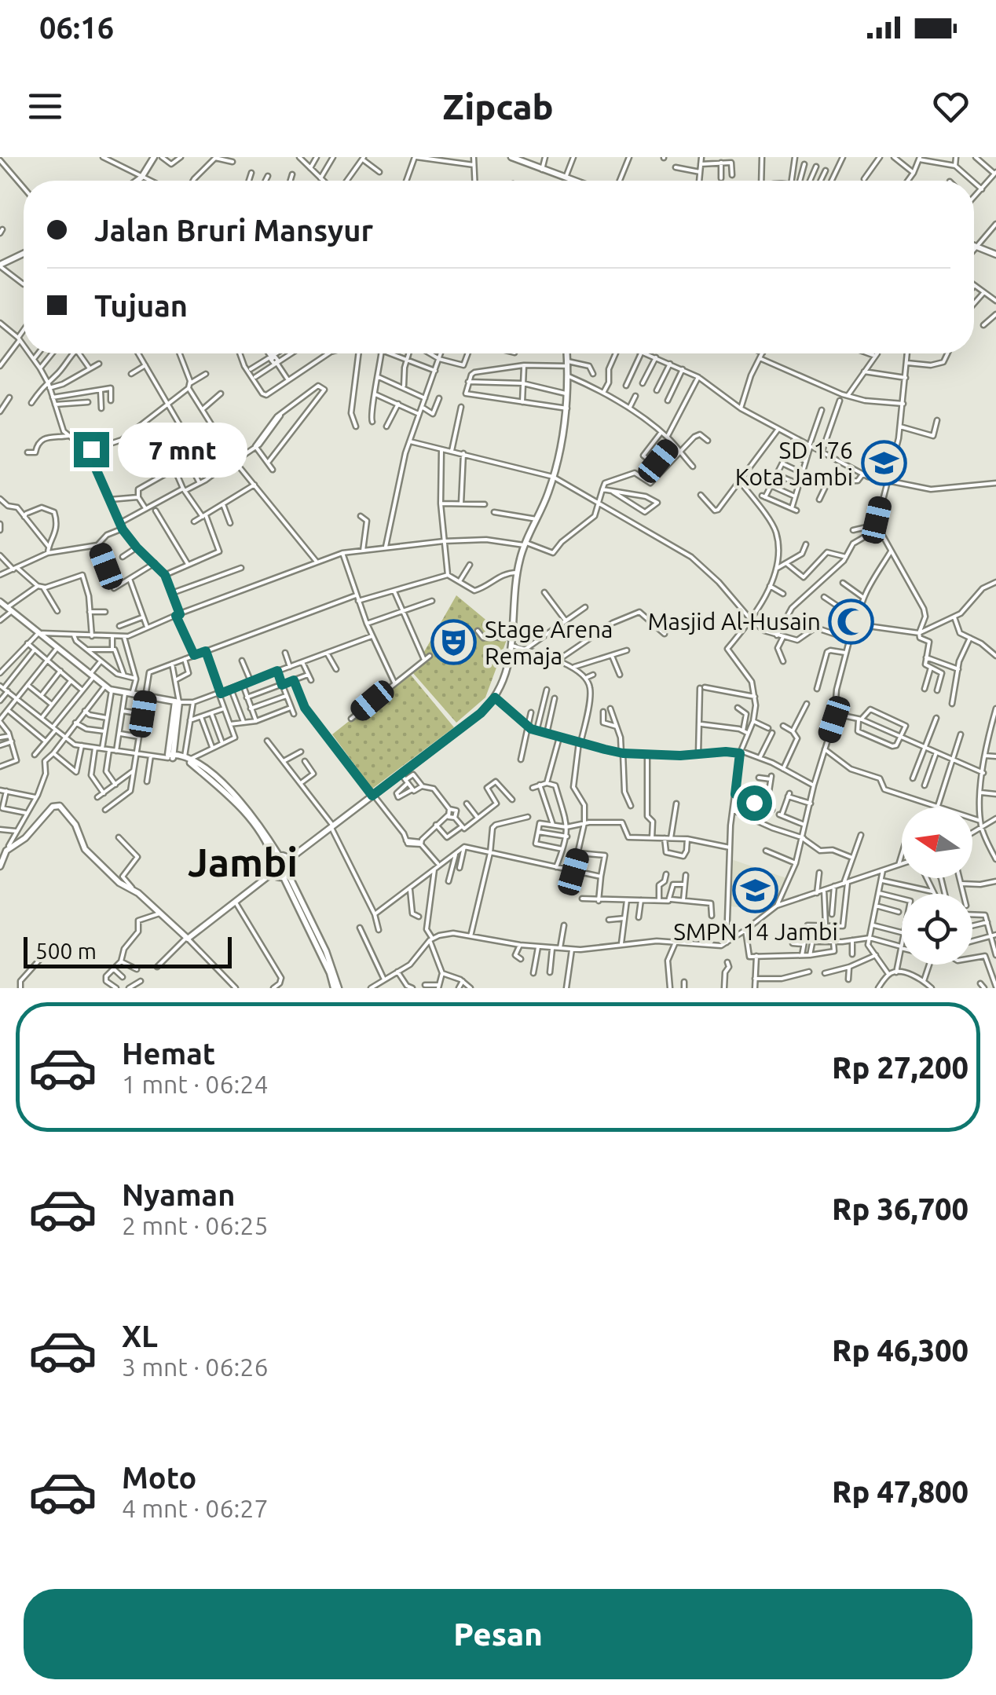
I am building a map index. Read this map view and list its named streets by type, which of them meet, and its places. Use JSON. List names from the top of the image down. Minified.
{"districts":["Jambi"],"places":{"school or university":["SD 176 Kota Jambi","SMPN 14 Jambi"],"mosque":["Masjid Al-Husain"],"theatre":["Stage Arena Remaja"]},"scale_bar":"500 m","north":"left","page":{"status":"06:16","header":"Zipcab","banner":["Jalan Bruri Mansyur","Tujuan"],"bubble":"7 mnt","scale":"500 m","list":[{"name":"Hemat","note":"1 mnt · 06:24","value":"Rp 27,200"},{"name":"Nyaman","note":"2 mnt · 06:25","value":"Rp 36,700"},{"name":"XL","note":"3 mnt · 06:26","value":"Rp 46,300"},{"name":"Moto","note":"4 mnt · 06:27","value":"Rp 47,800"}],"buttons":"Pesan"}}
